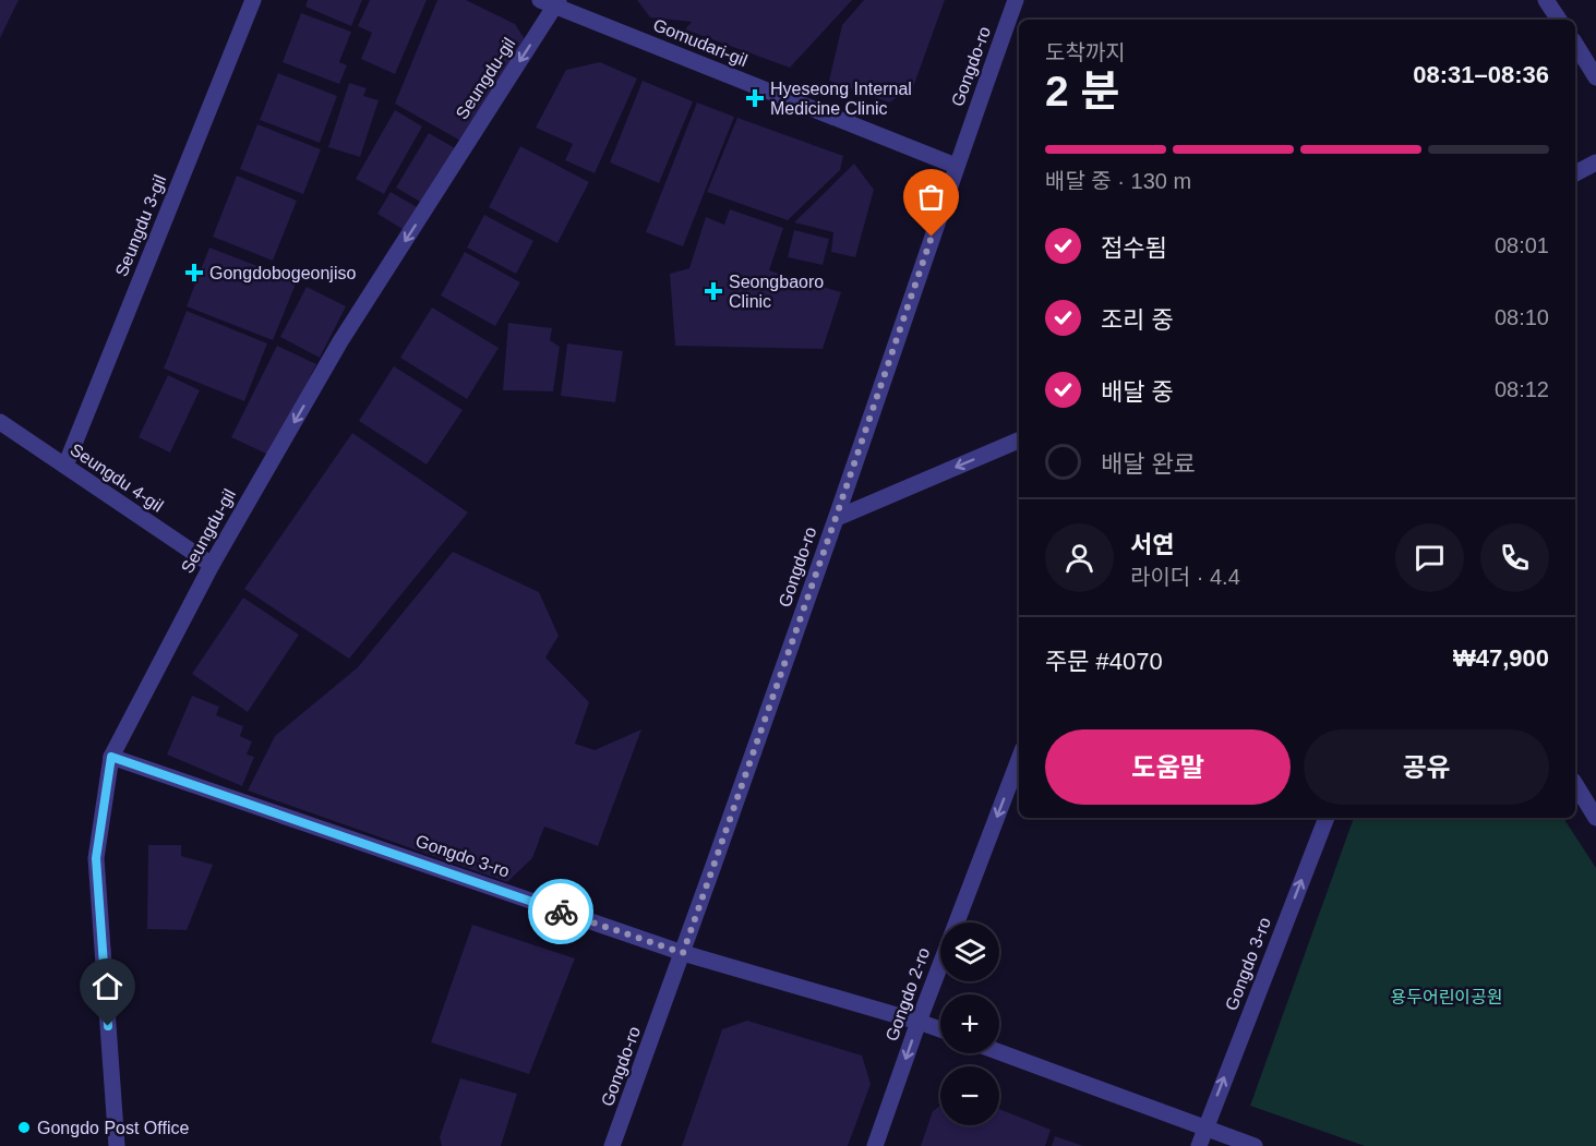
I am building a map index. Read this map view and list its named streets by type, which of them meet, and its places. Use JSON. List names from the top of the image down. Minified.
{"streets":{"street":["Gomudari-gil","Gongdo-ro","Seungdu-gil","Seungdu 3-gil","Seungdu 4-gil","Gongdo 3-ro","Gongdo 2-ro"]},"crossings":[["Gomudari-gil","Gongdo-ro"],["Gomudari-gil","Seungdu-gil"],["Gongdo-ro","Gongdo 3-ro"],["Seungdu-gil","Seungdu 4-gil"],["Seungdu-gil","Gongdo 3-ro"],["Seungdu 3-gil","Seungdu 4-gil"],["Gongdo 3-ro","Gongdo 2-ro"]],"one_way":["Seungdu-gil","Gongdo 2-ro"],"parks":["용두어린이공원"],"places":{"health":["Hyeseong Internal Medicine Clinic","Gongdobogeonjiso","Seongbaoro Clinic"],"other":["Gongdo Post Office"]},"page":{"heading":["2 분","도착까지","08:31–08:36"],"panel":["서연","라이더 · 4.4","주문 #4070","₩47,900"],"bar":"배달 중 · 130 m","list":[["접수됨","08:01"],["조리 중","08:10"],["배달 중","08:12"],"배달 완료"],"buttons":["도움말","공유"],"map_buttons":["+","−"]}}
